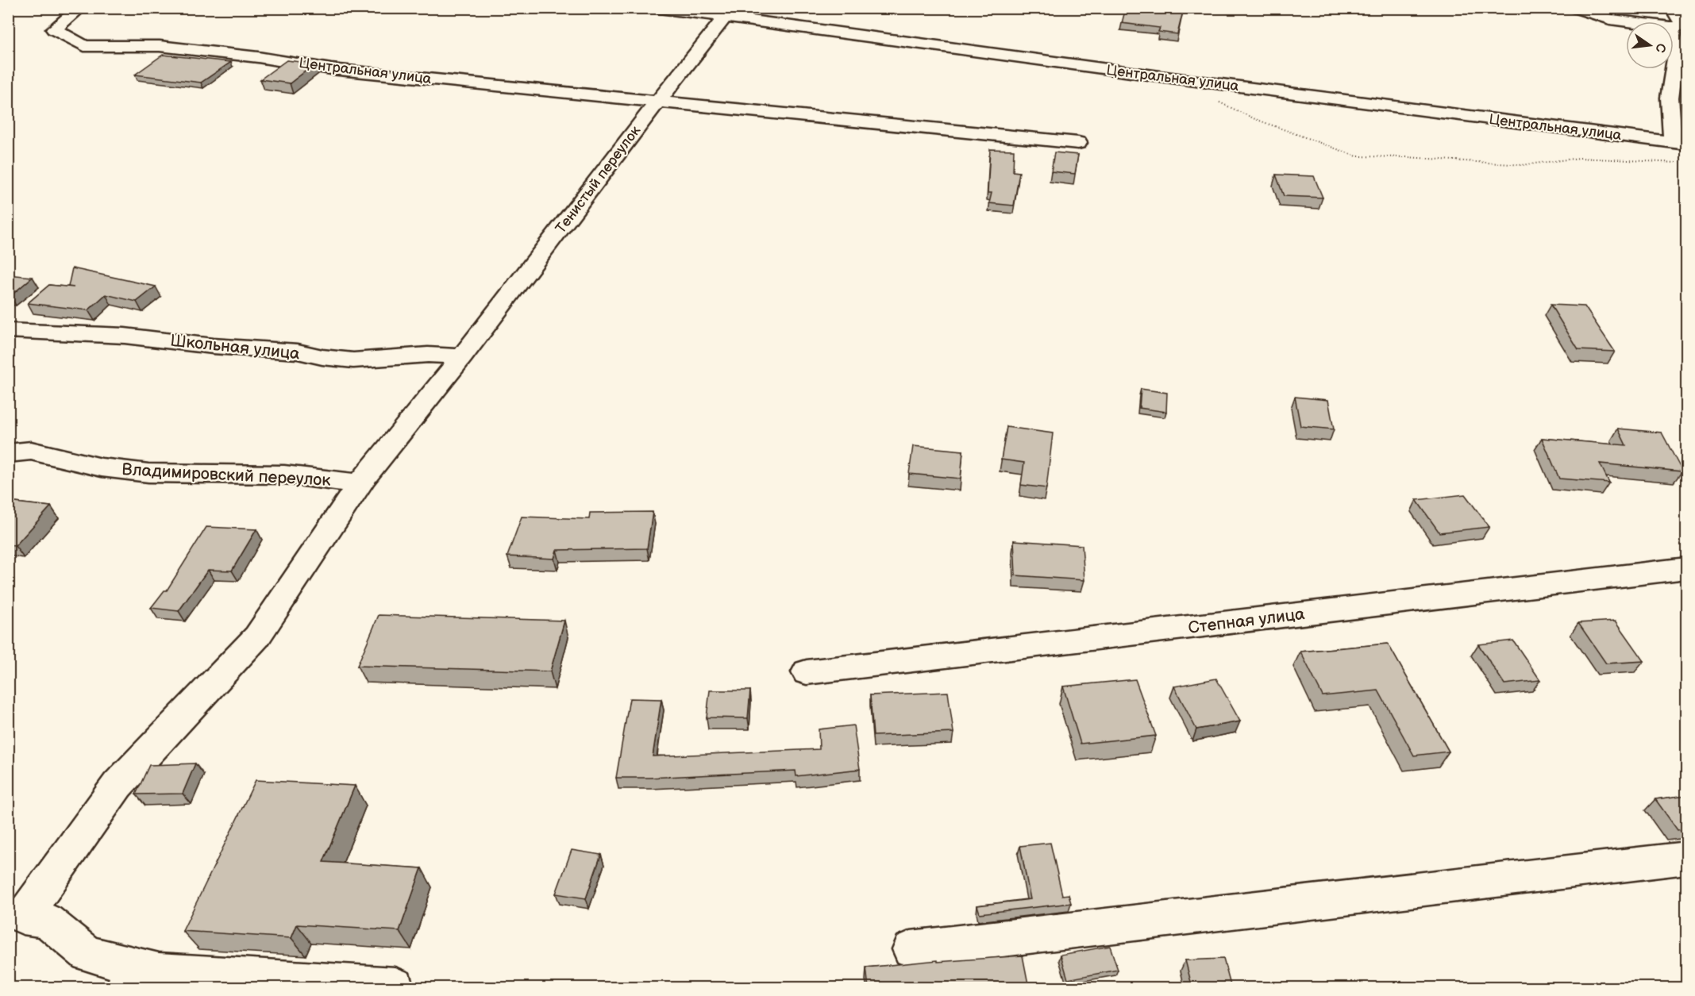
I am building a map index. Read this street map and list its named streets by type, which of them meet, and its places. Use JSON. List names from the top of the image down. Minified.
{"streets":{"street":["Центральная улица","Тенистый переулок","Школьная улица","Владимировский переулок","Степная улица"]},"crossings":[["Центральная улица","Тенистый переулок"],["Тенистый переулок","Школьная улица"],["Тенистый переулок","Владимировский переулок"]],"north":"right"}
